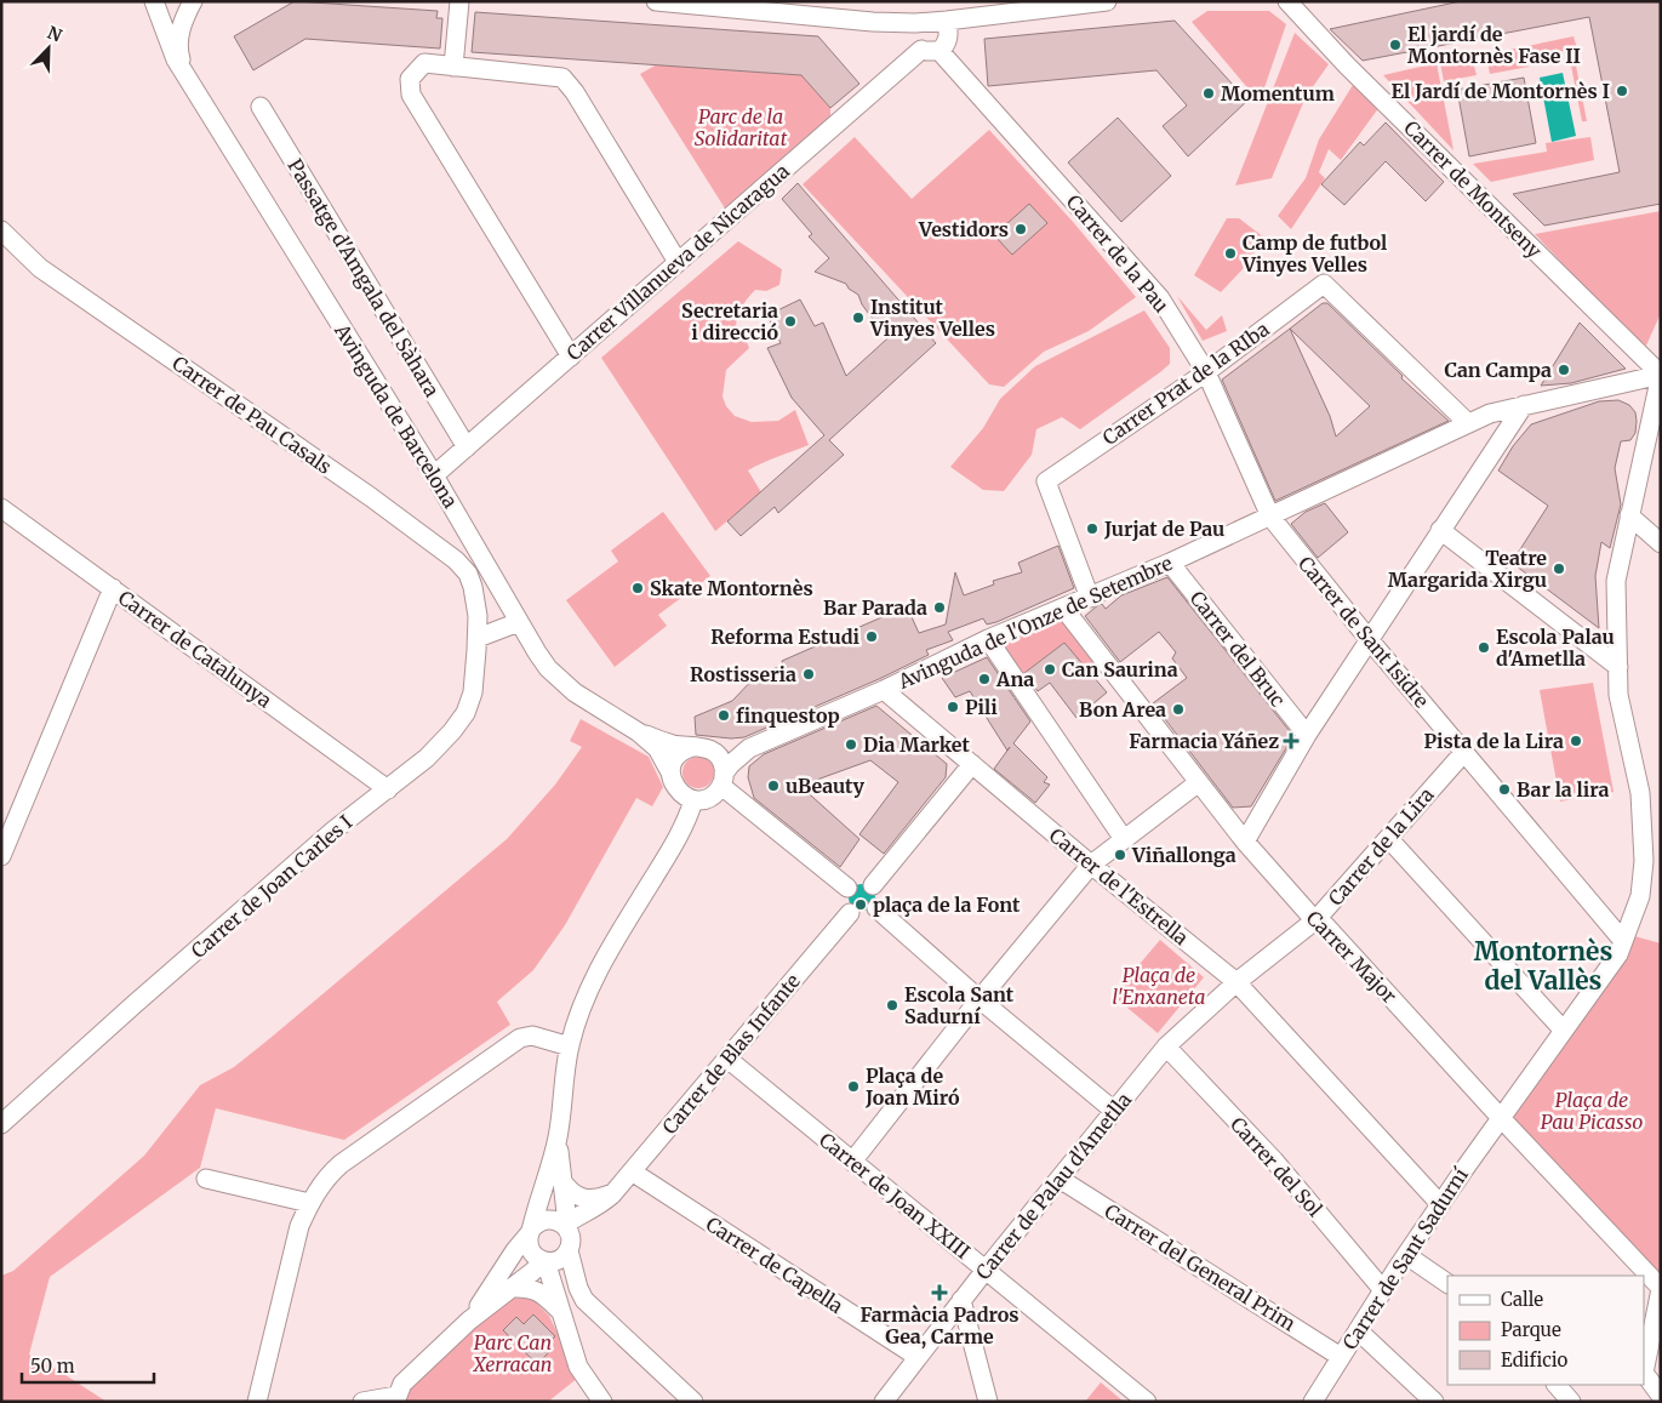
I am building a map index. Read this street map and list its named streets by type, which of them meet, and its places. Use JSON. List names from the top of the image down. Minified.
{"streets":{"street":["Carrer de Montseny","Carrer de la Pau","Carrer Villanueva de Nicaragua","Passatge d'Amgala del Sàhara","Carrer Prat de la RIba","Carrer de Pau Casals","Avinguda de Barcelona","Avinguda de l'Onze de Setembre","Carrer de Sant Isidre","Carrer de Catalunya","Carrer del Bruc","Carrer de la Lira","Carrer de Joan Carles I","Carrer de l'Estrella","Carrer Major","Carrer de Blas Infante","Carrer del Sol","Carrer de Palau d'Ametlla","Carrer de Joan XXIII","Carrer de Sant Sadurní","Carrer de Capella","Carrer del General Prim"]},"crossings":[["Carrer de Montseny","Avinguda de l'Onze de Setembre"],["Carrer de Montseny","Carrer de Sant Sadurní"],["Carrer de la Pau","Carrer Villanueva de Nicaragua"],["Carrer de la Pau","Carrer Prat de la RIba"],["Carrer de la Pau","Avinguda de l'Onze de Setembre"],["Carrer de la Pau","Carrer de Sant Isidre"],["Carrer Villanueva de Nicaragua","Passatge d'Amgala del Sàhara"],["Carrer Villanueva de Nicaragua","Avinguda de Barcelona"],["Carrer Prat de la RIba","Avinguda de l'Onze de Setembre"],["Carrer de Pau Casals","Carrer de Joan Carles I"],["Avinguda de l'Onze de Setembre","Carrer de Sant Isidre"],["Avinguda de l'Onze de Setembre","Carrer del Bruc"],["Avinguda de l'Onze de Setembre","Carrer de l'Estrella"],["Avinguda de l'Onze de Setembre","Carrer Major"],["Avinguda de l'Onze de Setembre","Carrer de Sant Sadurní"],["Carrer de Sant Isidre","Carrer de la Lira"],["Carrer de Sant Isidre","Carrer de Sant Sadurní"],["Carrer de Catalunya","Carrer de Joan Carles I"],["Carrer de la Lira","Carrer de l'Estrella"],["Carrer de la Lira","Carrer Major"],["Carrer de la Lira","Carrer de Palau d'Ametlla"],["Carrer de l'Estrella","Carrer de Palau d'Ametlla"],["Carrer de l'Estrella","Carrer de Sant Sadurní"],["Carrer Major","Carrer de Sant Sadurní"],["Carrer de Blas Infante","Carrer de Joan XXIII"],["Carrer de Blas Infante","Carrer de Capella"],["Carrer del Sol","Carrer de Palau d'Ametlla"],["Carrer del Sol","Carrer de Sant Sadurní"],["Carrer de Palau d'Ametlla","Carrer de Joan XXIII"],["Carrer de Palau d'Ametlla","Carrer de Capella"],["Carrer de Palau d'Ametlla","Carrer del General Prim"],["Carrer de Sant Sadurní","Carrer del General Prim"]],"districts":["Montornès del Vallès"],"parks":["Parc de la Solidaritat","Plaça de l'Enxaneta","Plaça de Pau Picasso","Parc Can Xerracan"],"places":{"other":["El jardí de Montornès Fase II","El Jardí de Montornès I","Momentum","Vestidors","Camp de futbol Vinyes Velles","Institut Vinyes Velles","Secretaria i direcció","Can Campa","Jurjat de Pau","Teatre Margarida Xirgu","Skate Montornès","Bar Parada","Reforma Estudi","Escola Palau d'Ametlla","Can Saurina","Rostisseria","Ana","Pili","Bon Area","finquestop","Pista de la Lira","Dia Market","uBeauty","Bar la lira","Viñallonga","plaça de la Font","Escola Sant Sadurní","Plaça de Joan Miró"],"health":["Farmacia Yáñez","Farmàcia Padros Gea, Carme"]},"legend":["Calle","Parque","Edificio"],"scale_bar":"50 m","north":"top right"}
